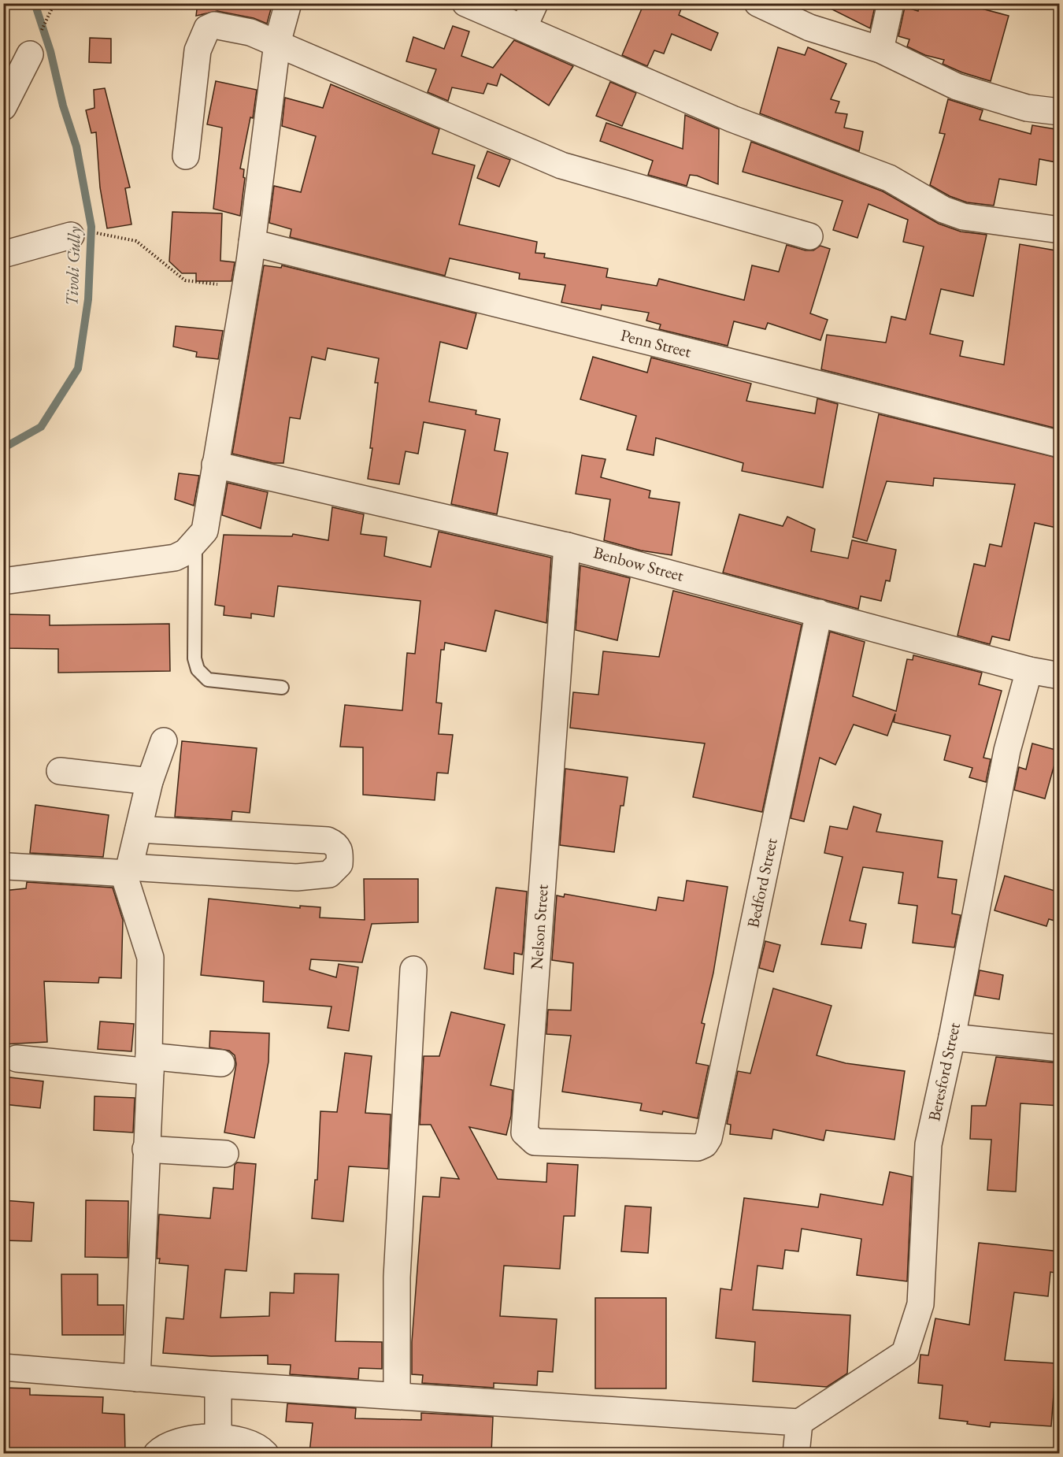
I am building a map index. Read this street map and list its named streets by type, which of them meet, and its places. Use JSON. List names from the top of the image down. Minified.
{"streets":{"street":["Penn Street","Benbow Street","Bedford Street","Nelson Street","Beresford Street"]},"crossings":[["Benbow Street","Bedford Street"],["Benbow Street","Nelson Street"],["Benbow Street","Beresford Street"],["Bedford Street","Nelson Street"]],"water":["Tivoli Gully"]}
